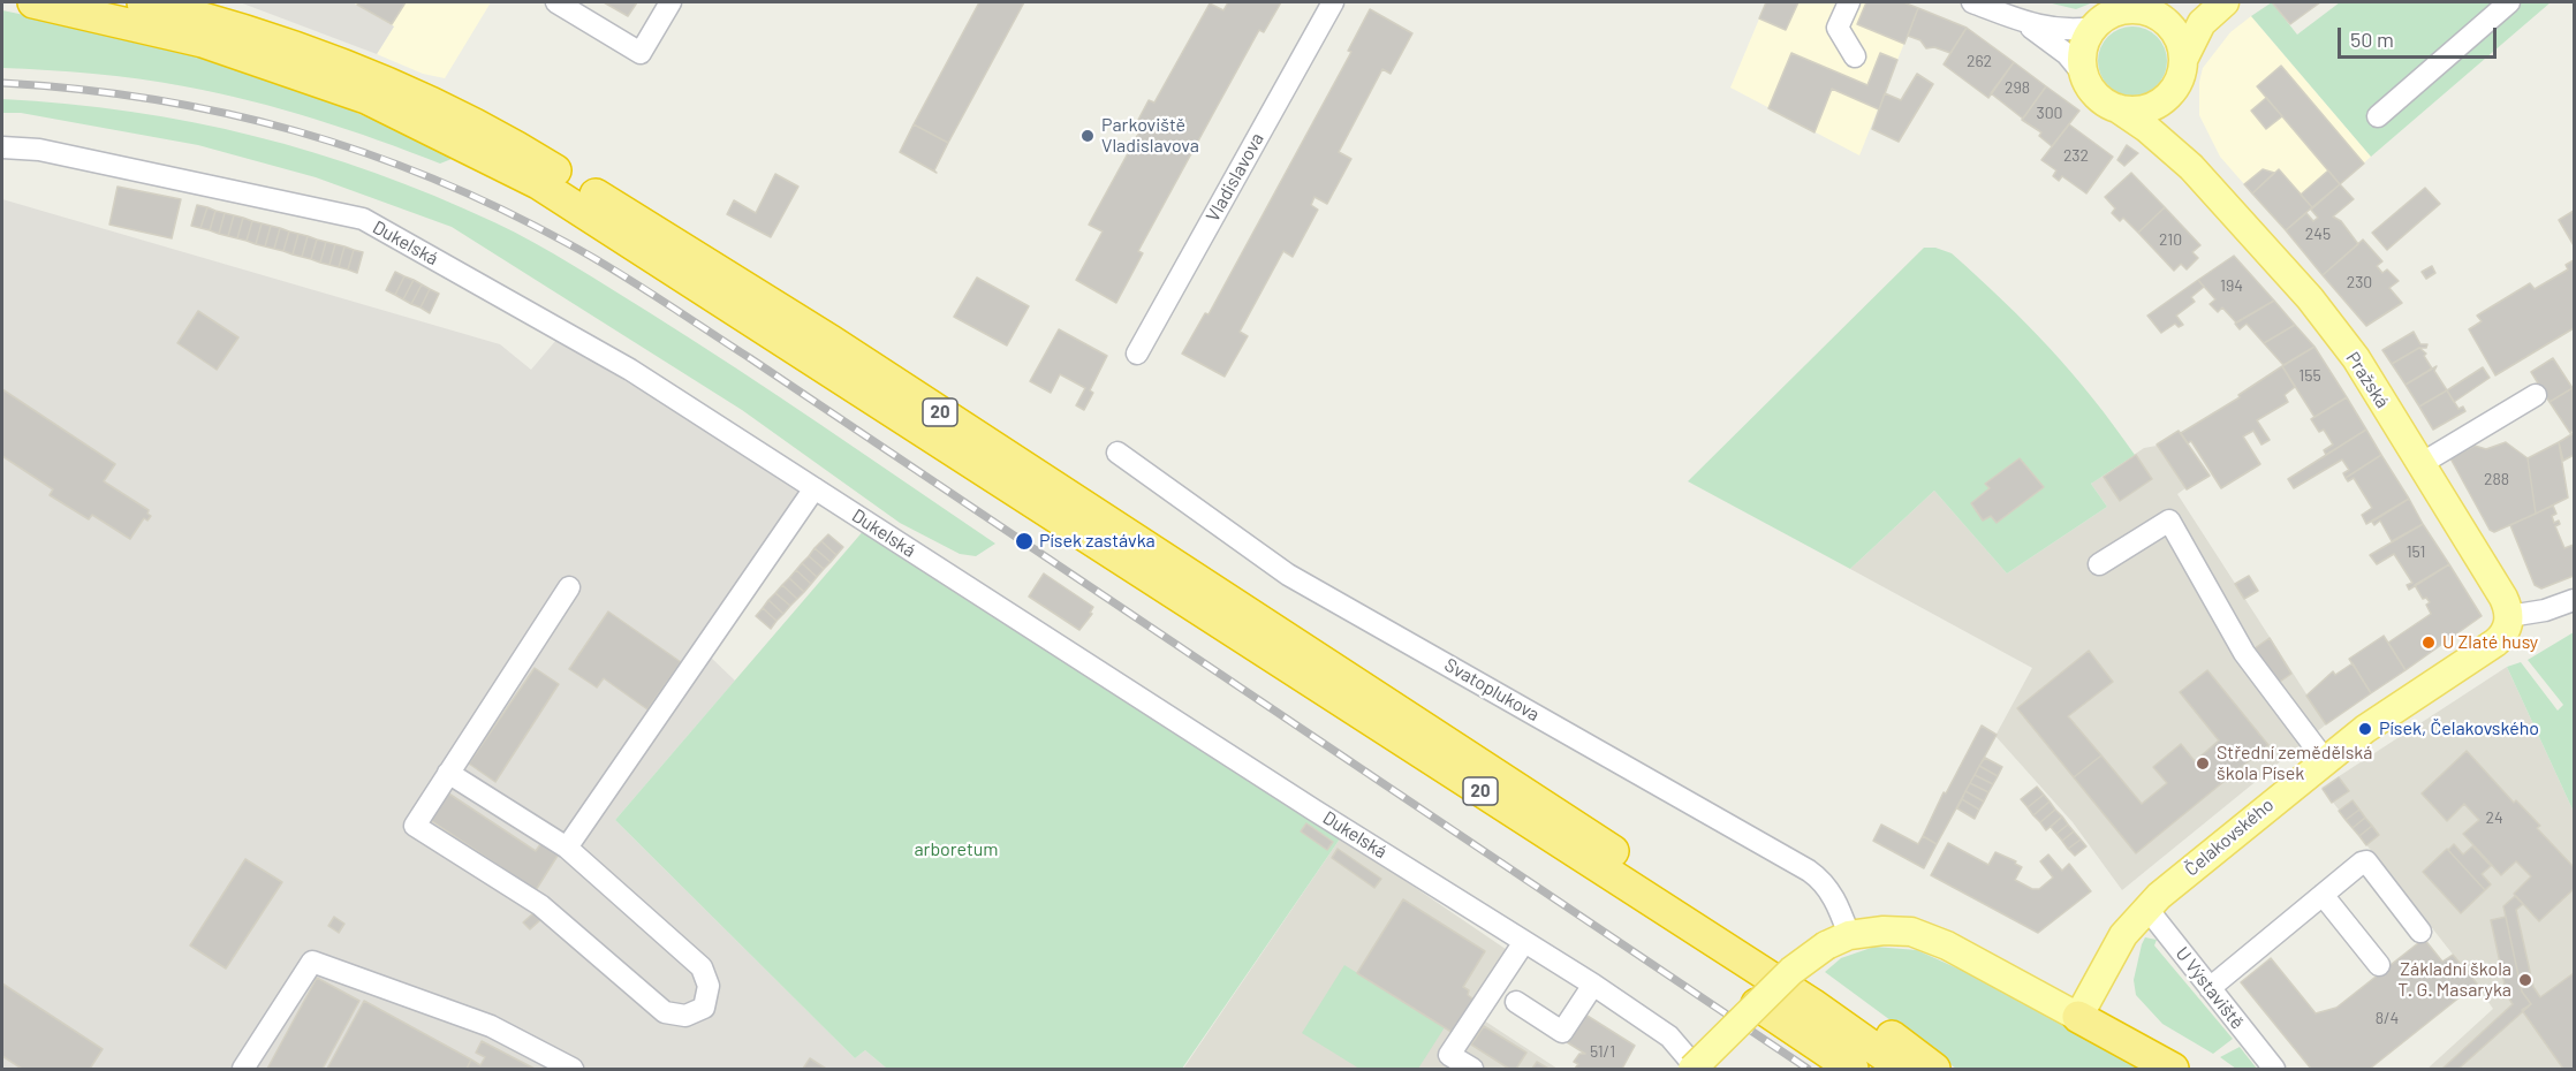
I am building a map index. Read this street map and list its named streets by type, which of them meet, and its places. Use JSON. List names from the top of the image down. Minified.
{"streets":{"highway":["20"],"main road":["Pražská","Čelakovského"],"street":["Vladislavova","Dukelská","Svatoplukova","U Výstaviště"]},"crossings":[["Pražská","Čelakovského"],["Čelakovského","U Výstaviště"]],"parks":["arboretum"],"places":["Parkoviště Vladislavova","Písek zastávka","U Zlaté husy","Písek, Čelakovského","Střední zemědělská škola Písek","Základní škola T. G. Masaryka"],"house_numbers":["262","298","300","232","245","210","230","194","155","288","151","24","8/4","51/1"],"scale_bar":"50 m"}
